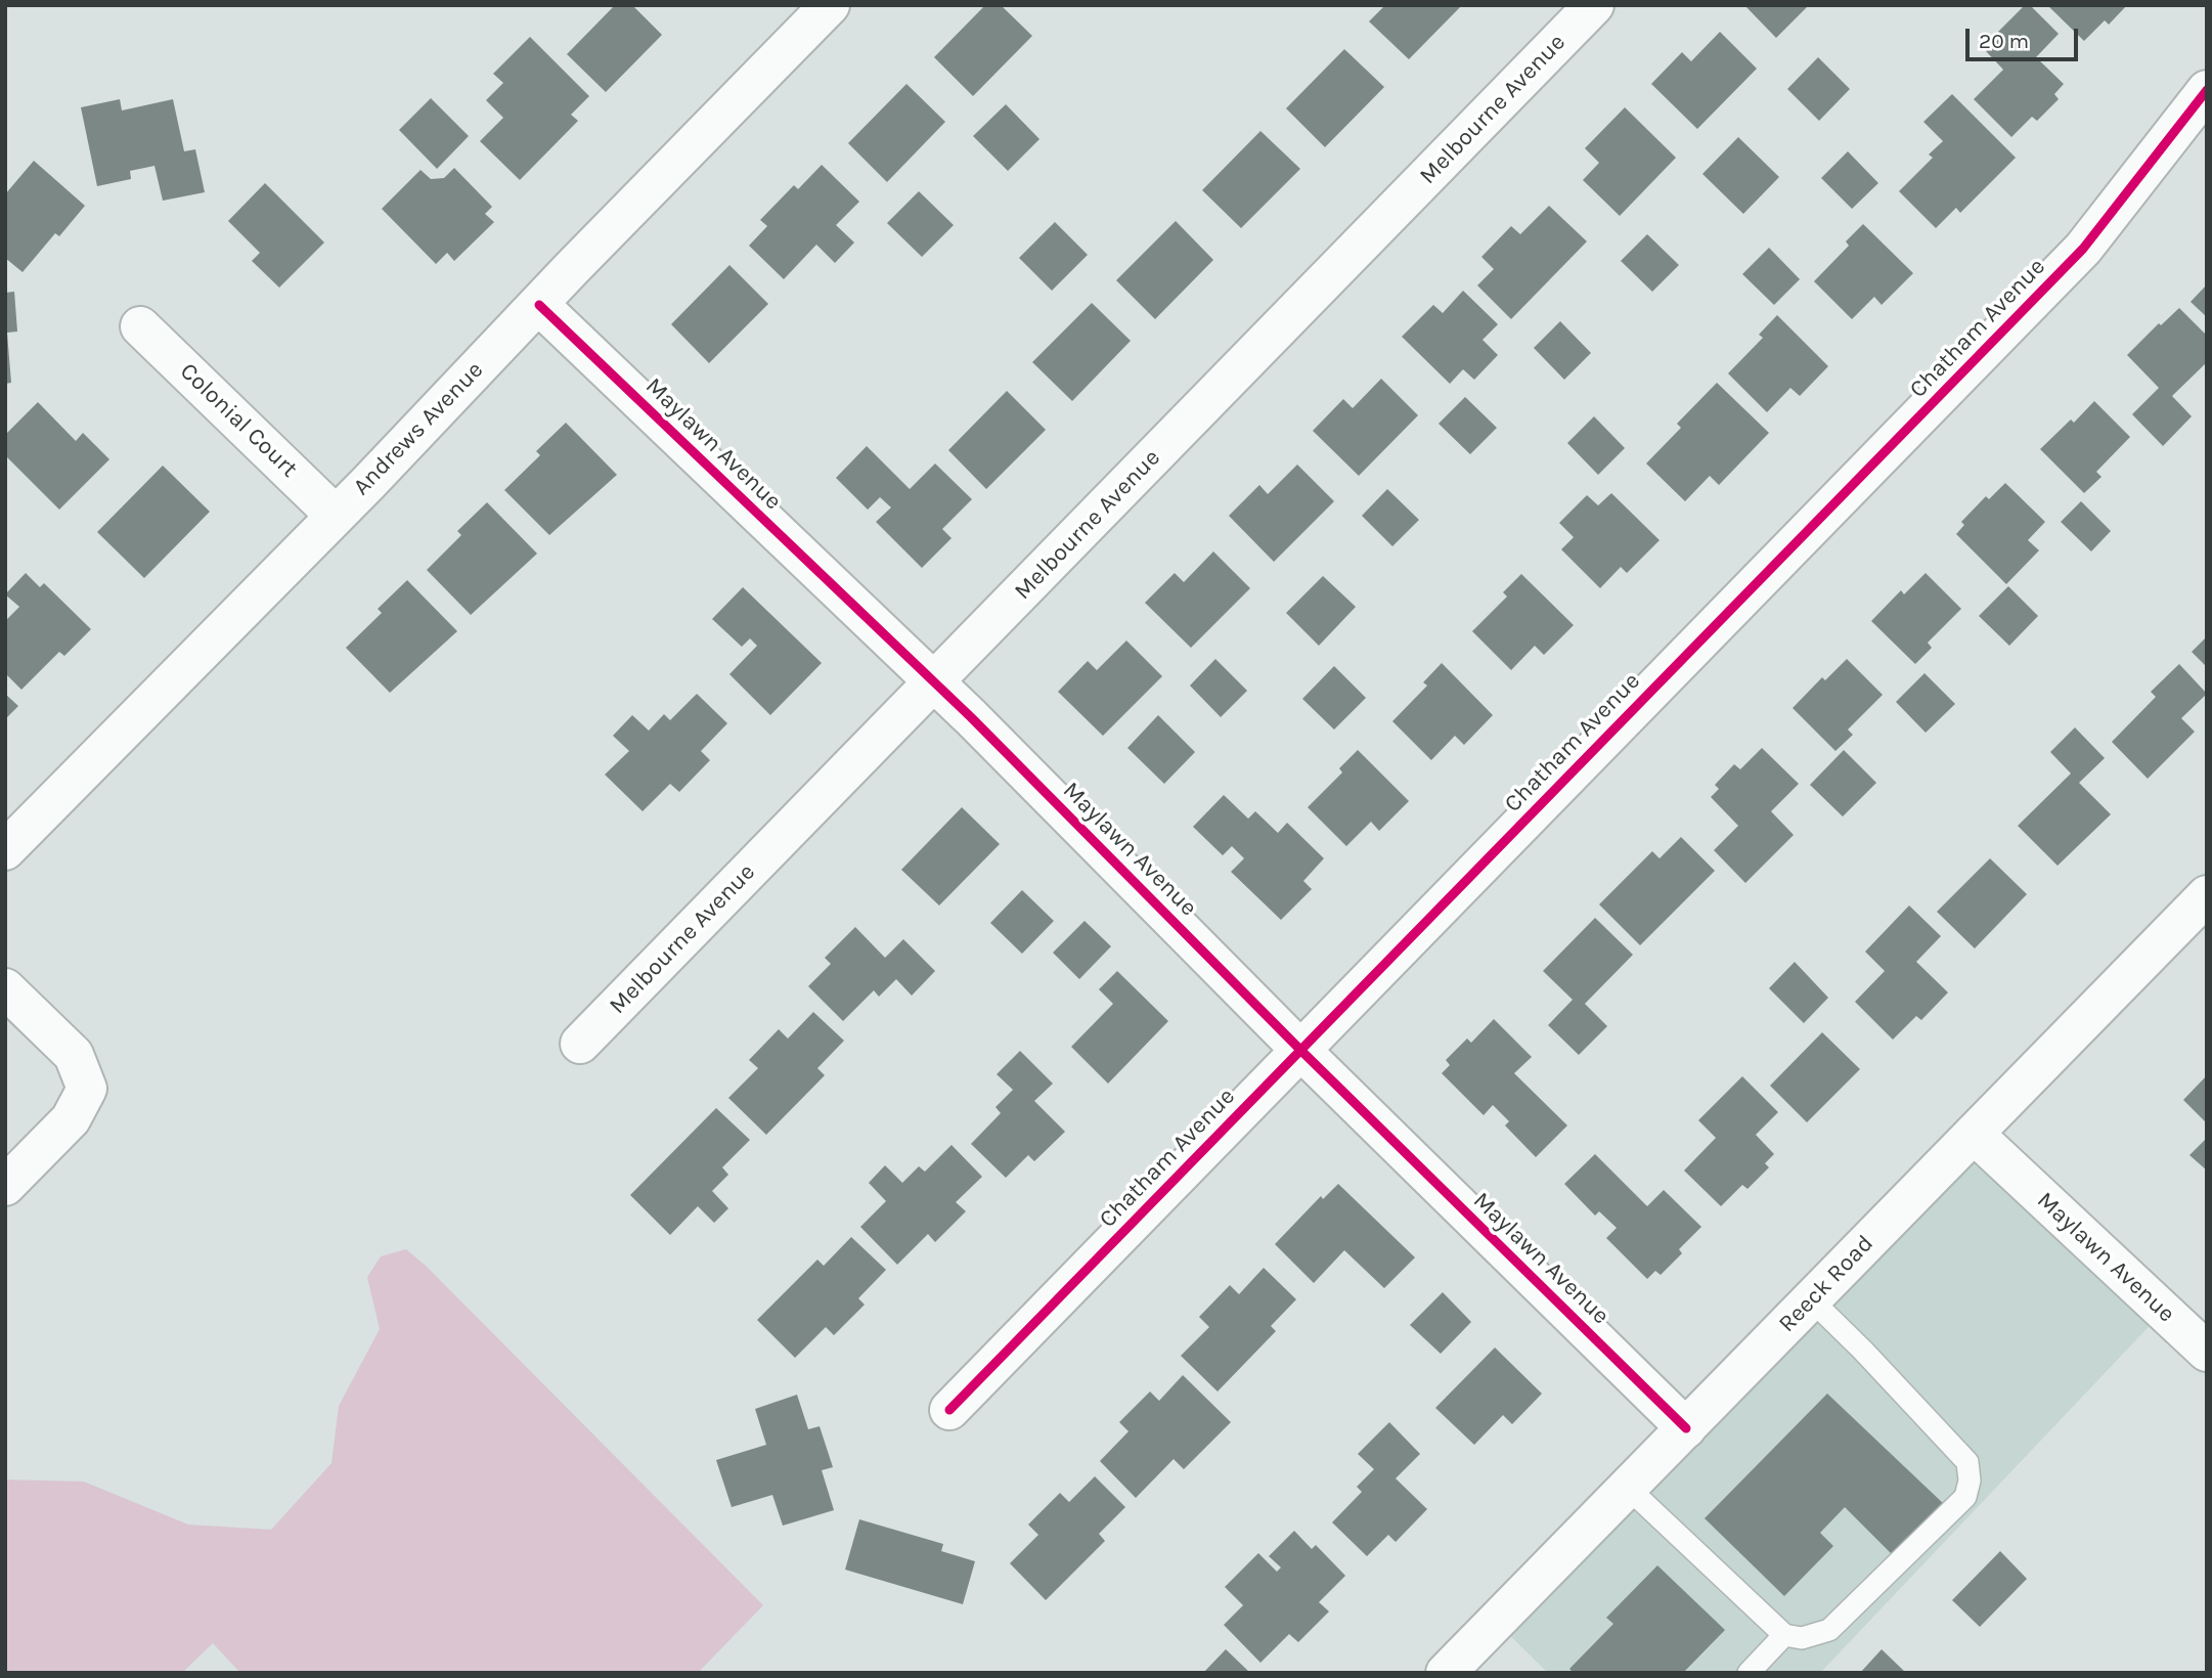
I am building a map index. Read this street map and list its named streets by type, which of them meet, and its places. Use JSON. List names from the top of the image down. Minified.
{"streets":{"street":["Melbourne Avenue","Chatham Avenue","Colonial Court","Andrews Avenue","Maylawn Avenue","Reeck Road"]},"crossings":[["Melbourne Avenue","Maylawn Avenue"],["Chatham Avenue","Maylawn Avenue"],["Colonial Court","Andrews Avenue"],["Andrews Avenue","Maylawn Avenue"],["Maylawn Avenue","Reeck Road"]],"scale_bar":"20 m"}
